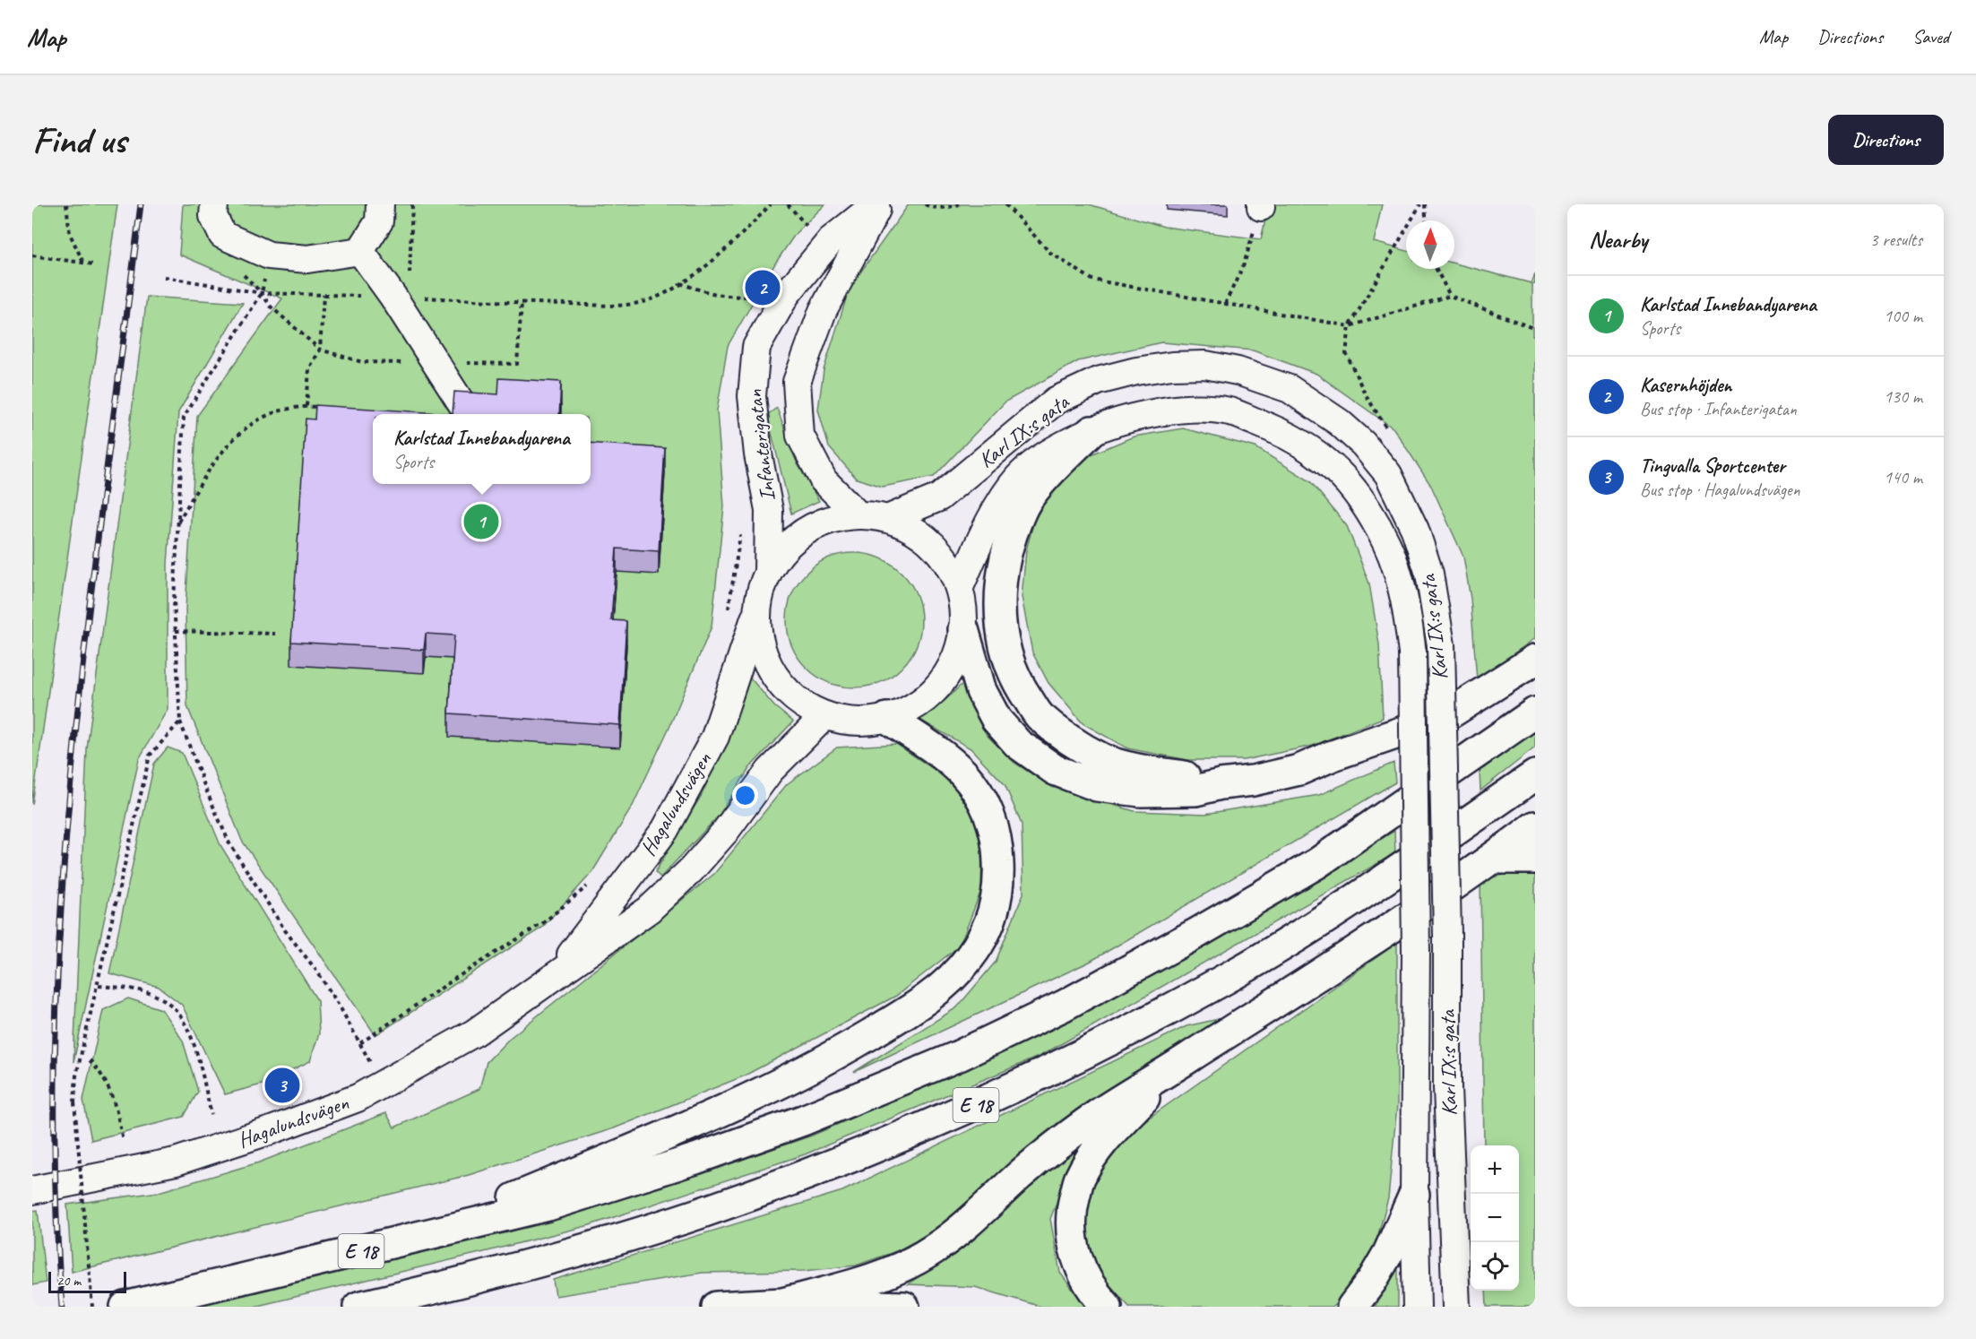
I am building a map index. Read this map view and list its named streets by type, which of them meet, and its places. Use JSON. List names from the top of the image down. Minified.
{"streets":{"highway":["E 18"],"street":["Karl IX:s gata","Infanterigatan","Hagalundsvägen"]},"scale_bar":"20 m","north":"top","page":{"header":"Map","nav":["Map","Directions","Saved"],"buttons":"Directions","title":"Find us","heading":["Nearby","3 results"],"pins":["2","1","3"],"list":[{"mark":"1","name":"Karlstad Innebandyarena","note":"Sports","value":"100 m"},{"mark":"2","name":"Kasernhöjden","note":"Bus stop · Infanterigatan","value":"130 m"},{"mark":"3","name":"Tingvalla Sportcenter","note":"Bus stop · Hagalundsvägen","value":"140 m"}],"popup":["Karlstad Innebandyarena","Sports"],"map_buttons":["+","−"],"scale":"20 m"}}
